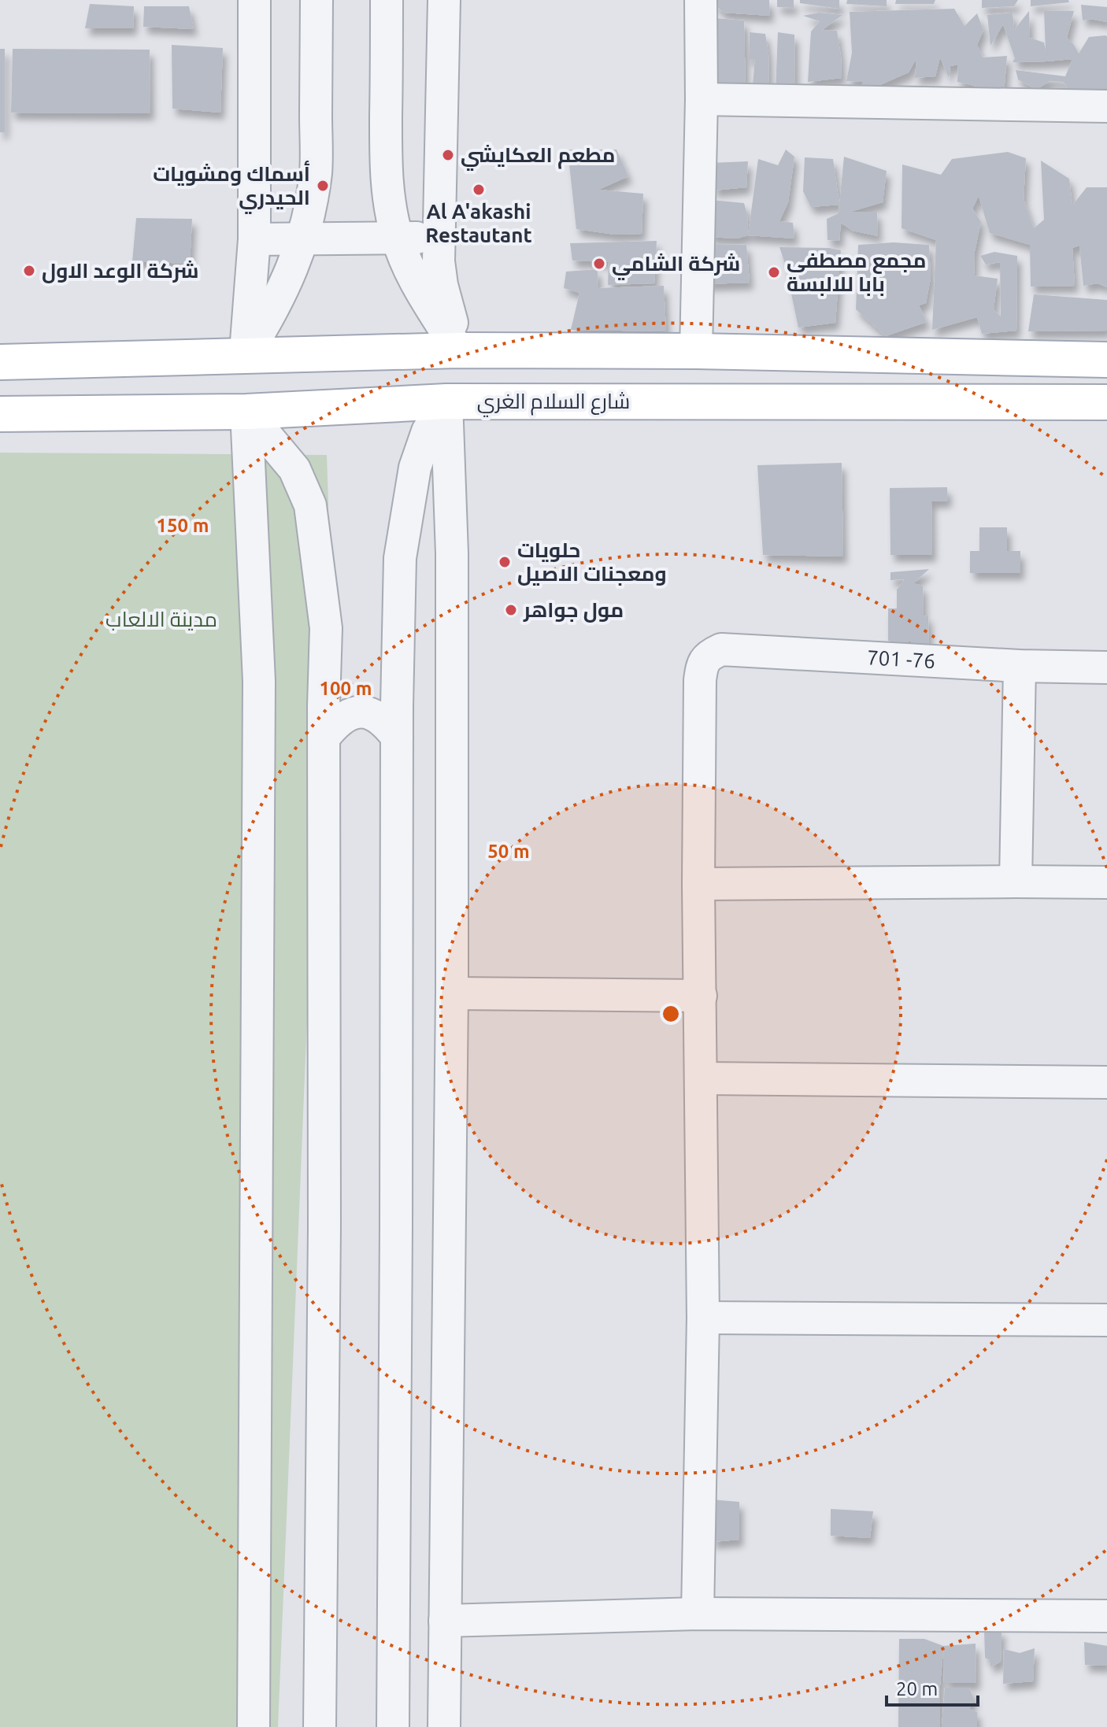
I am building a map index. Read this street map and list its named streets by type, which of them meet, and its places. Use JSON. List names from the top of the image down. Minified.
{"streets":{"main road":["شارع السلام الغري"],"street":["701 -76"]},"parks":["مدينة الالعاب"],"places":["مطعم العكايشي","أسماك ومشويات الحيدري","Al A'akashi Restautant","شركة الشامي","شركة الوعد الاول","مجمع مصطفى بابا للالبسة","حلويات ومعجنات الاصيل","مول جواهر"],"scale_bar":"20 m","rings":["150 m","100 m","50 m"]}
